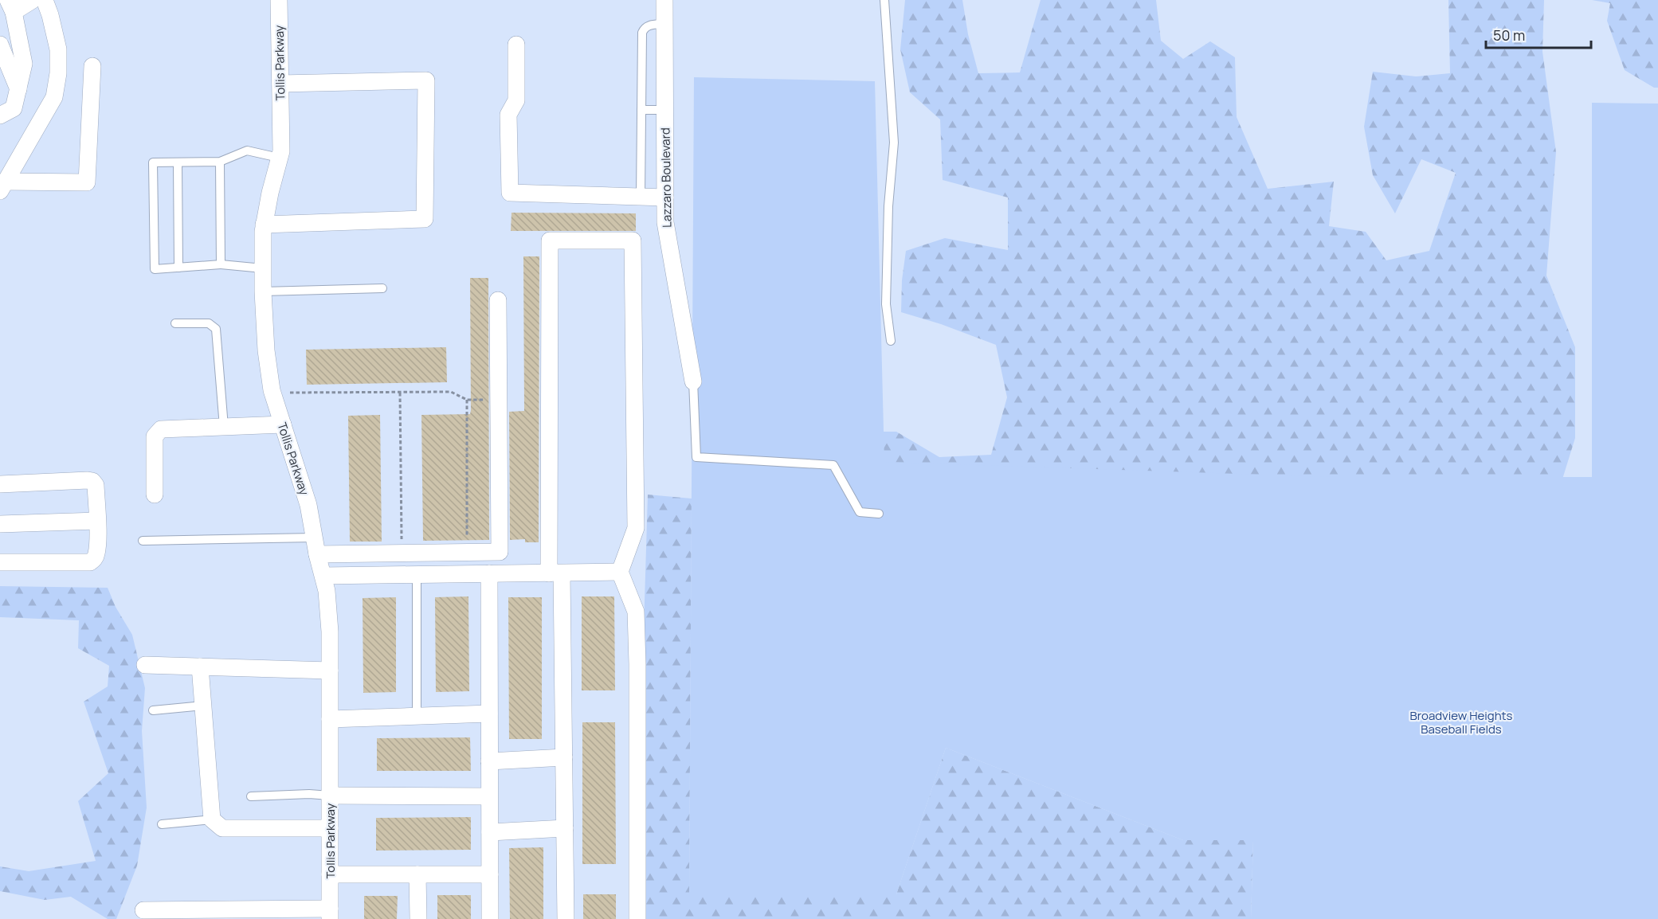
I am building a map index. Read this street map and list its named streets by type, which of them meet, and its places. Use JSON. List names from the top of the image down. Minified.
{"streets":{"street":["Tollis Parkway","Lazzaro Boulevard"]},"parks":["Broadview Heights Baseball Fields"],"scale_bar":"50 m"}
